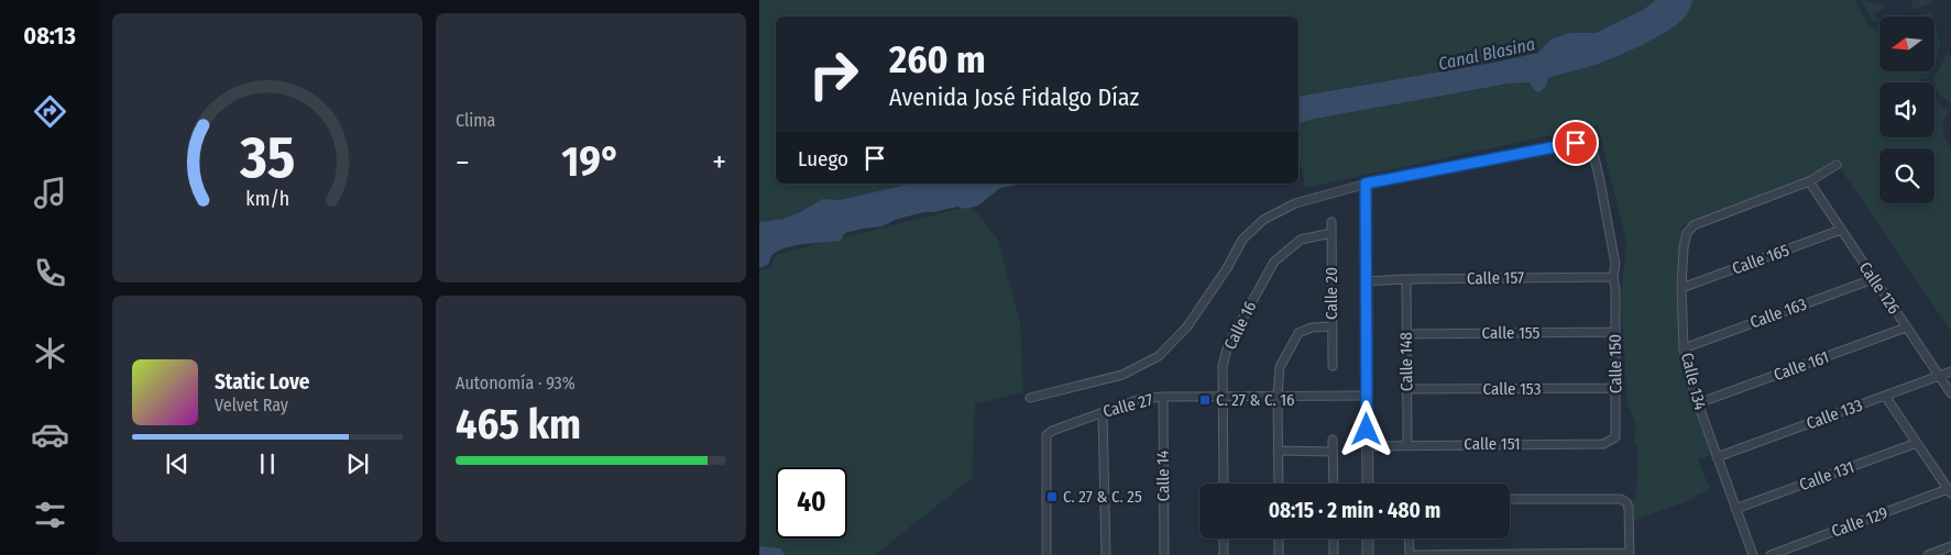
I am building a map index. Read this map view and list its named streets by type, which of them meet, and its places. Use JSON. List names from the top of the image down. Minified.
{"streets":{"street":["Calle 165","Calle 157","Calle 126","Calle 20","Calle 163","Calle 16","Calle 155","Calle 148","Calle 150","Calle 161","Calle 134","Calle 153","Calle 27","Calle 133","Calle 151","Calle 14","Calle 131","Calle 129"]},"crossings":[["Calle 165","Calle 126"],["Calle 165","Calle 134"],["Calle 157","Calle 148"],["Calle 157","Calle 150"],["Calle 126","Calle 163"],["Calle 126","Calle 161"],["Calle 126","Calle 134"],["Calle 126","Calle 133"],["Calle 20","Calle 16"],["Calle 163","Calle 134"],["Calle 16","Calle 27"],["Calle 155","Calle 148"],["Calle 155","Calle 150"],["Calle 148","Calle 153"],["Calle 148","Calle 151"],["Calle 150","Calle 153"],["Calle 150","Calle 151"],["Calle 161","Calle 134"],["Calle 134","Calle 133"],["Calle 134","Calle 131"],["Calle 27","Calle 14"]],"water":["Canal Blasina"],"places":{"transit":["C. 27 & C. 16","C. 27 & C. 25"]},"north":"left","page":{"tabs":"08:13","tile":["Clima",["Autonomía · 93%","465 km"]],"turn":["260 m","Avenida José Fidalgo Díaz"],"then":"Luego","heat":["−","19°","+"],"song":["Static Love","Velvet Ray"],"limit":"40","trip":"08:15 · 2 min · 480 m","gauge":["35","km/h"]}}
